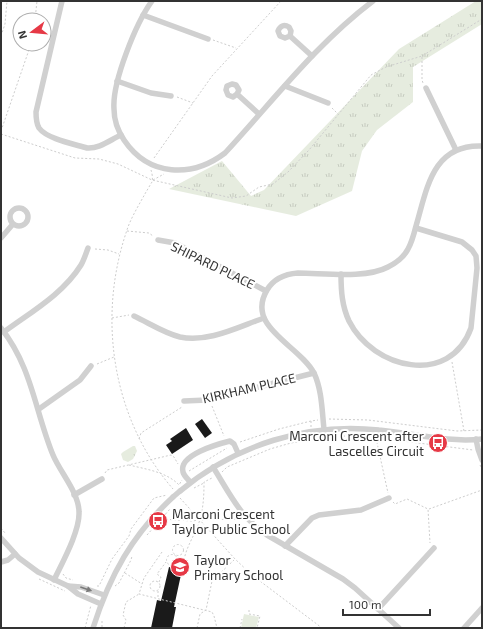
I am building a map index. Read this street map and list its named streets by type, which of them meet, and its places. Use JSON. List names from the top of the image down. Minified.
{"streets":{"street":["SHIPARD PLACE","KIRKHAM PLACE"]},"places":{"bus stop":["Marconi Crescent after Lascelles Circuit","Marconi Crescent Taylor Public School"],"school or university":["Taylor Primary School"]},"scale_bar":"100 m","north":"left"}
